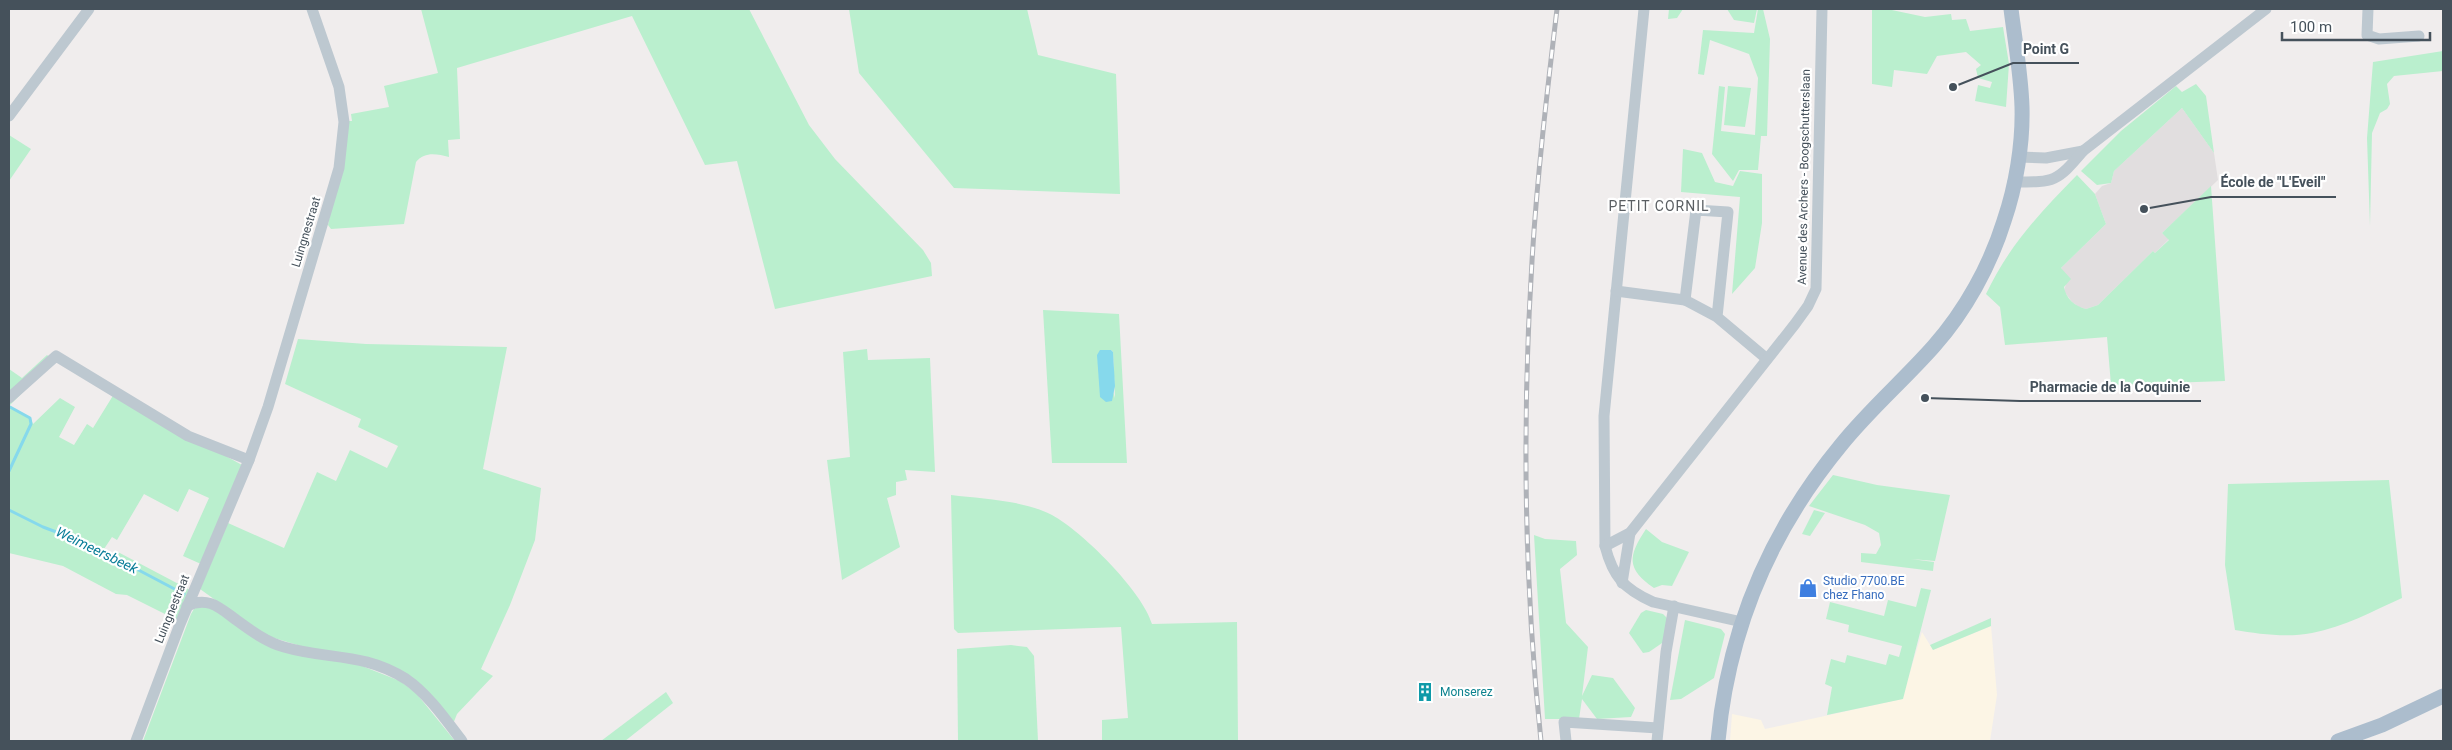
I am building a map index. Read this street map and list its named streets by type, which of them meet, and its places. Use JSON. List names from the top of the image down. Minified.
{"streets":{"street":["Avenue des Archers - Boogschutterslaan","Luingnestraat"]},"districts":["PETIT CORNIL"],"water":["Weimeersbeek"],"places":{"other":["Point G","École de \"L'Eveil\"","Pharmacie de la Coquinie"],"shop":["Studio 7700.BE chez Fhano"],"building":["Monserez"]},"scale_bar":"100 m"}
